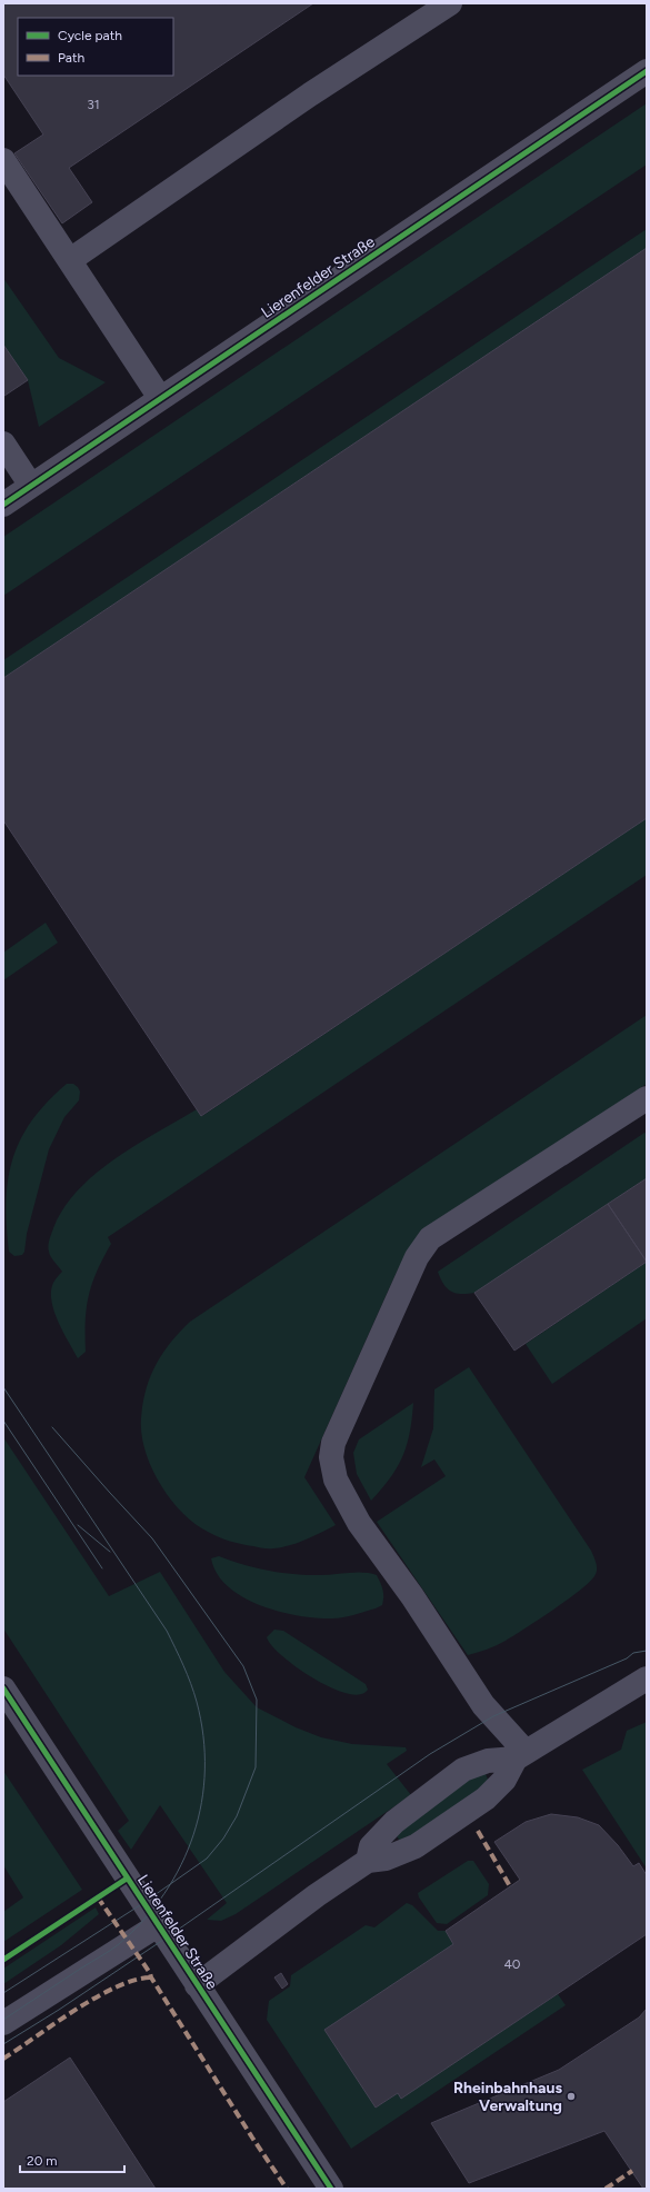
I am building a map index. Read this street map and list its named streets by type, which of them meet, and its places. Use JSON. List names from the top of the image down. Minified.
{"streets":{"street":["Lierenfelder Straße"]},"places":["Rheinbahnhaus Verwaltung"],"house_numbers":["31","40"],"legend":["Cycle path","Path"],"scale_bar":"20 m"}
